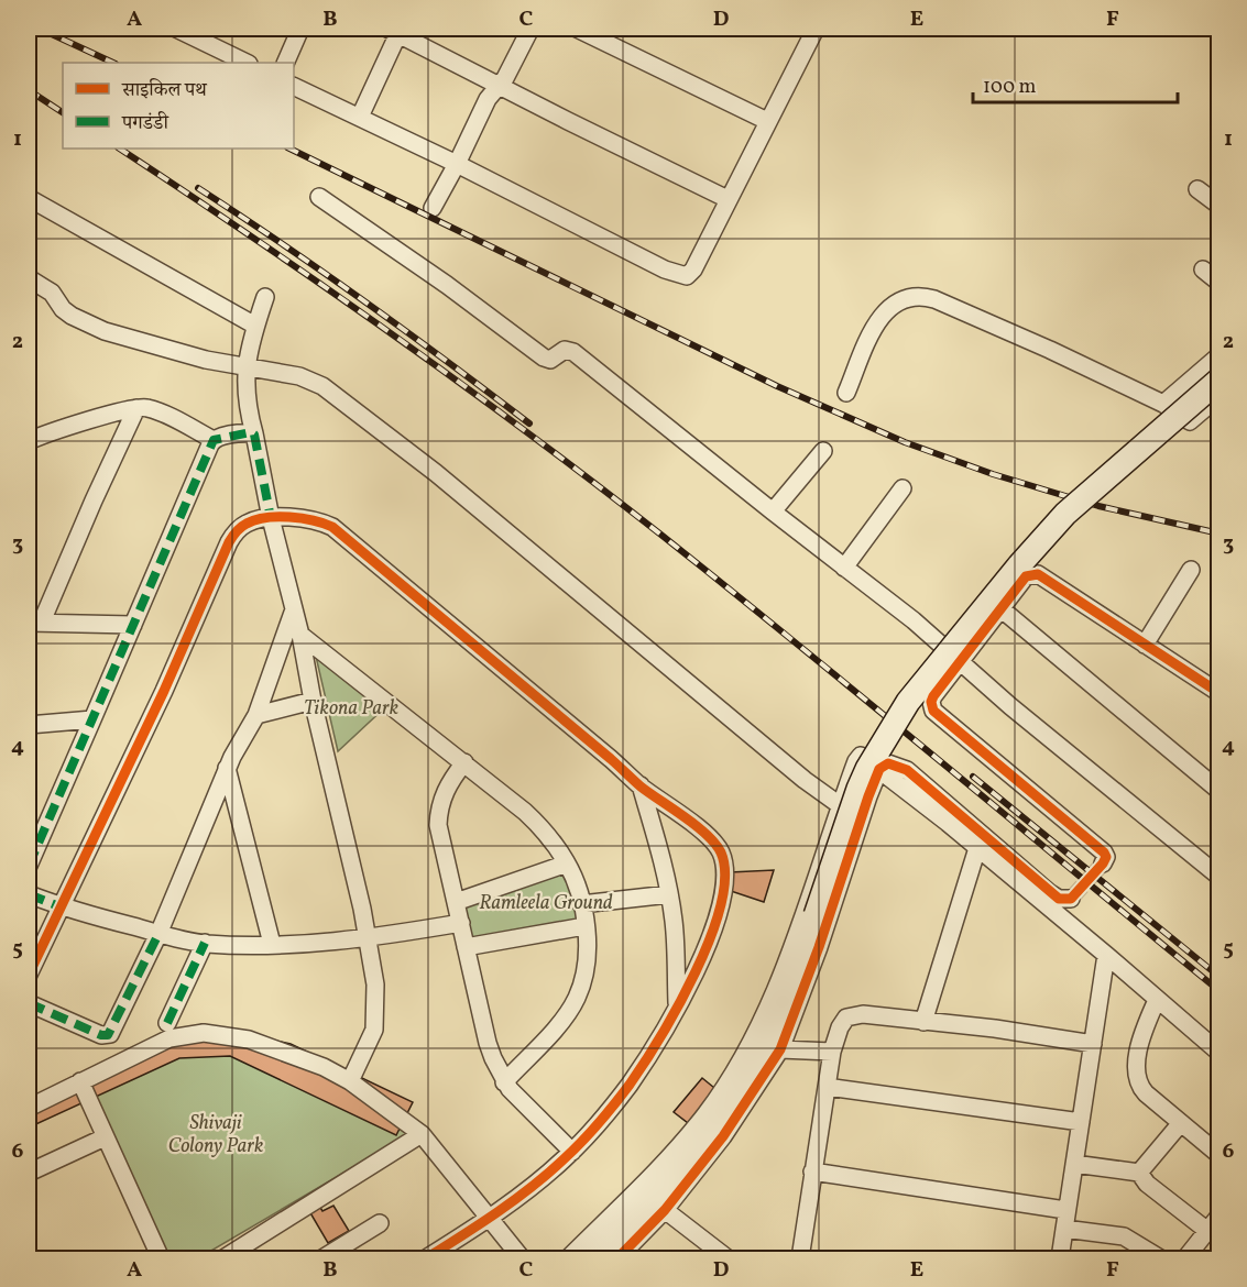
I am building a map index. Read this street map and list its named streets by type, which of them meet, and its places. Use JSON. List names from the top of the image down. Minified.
{"parks":["Tikona Park","Ramleela Ground","Shivaji Colony Park"],"legend":["साइकिल पथ","पगडंडी"],"scale_bar":"100 m","grid":{"columns":["A","B","C","D","E","F"],"rows":["1","2","3","4","5","6"]}}
